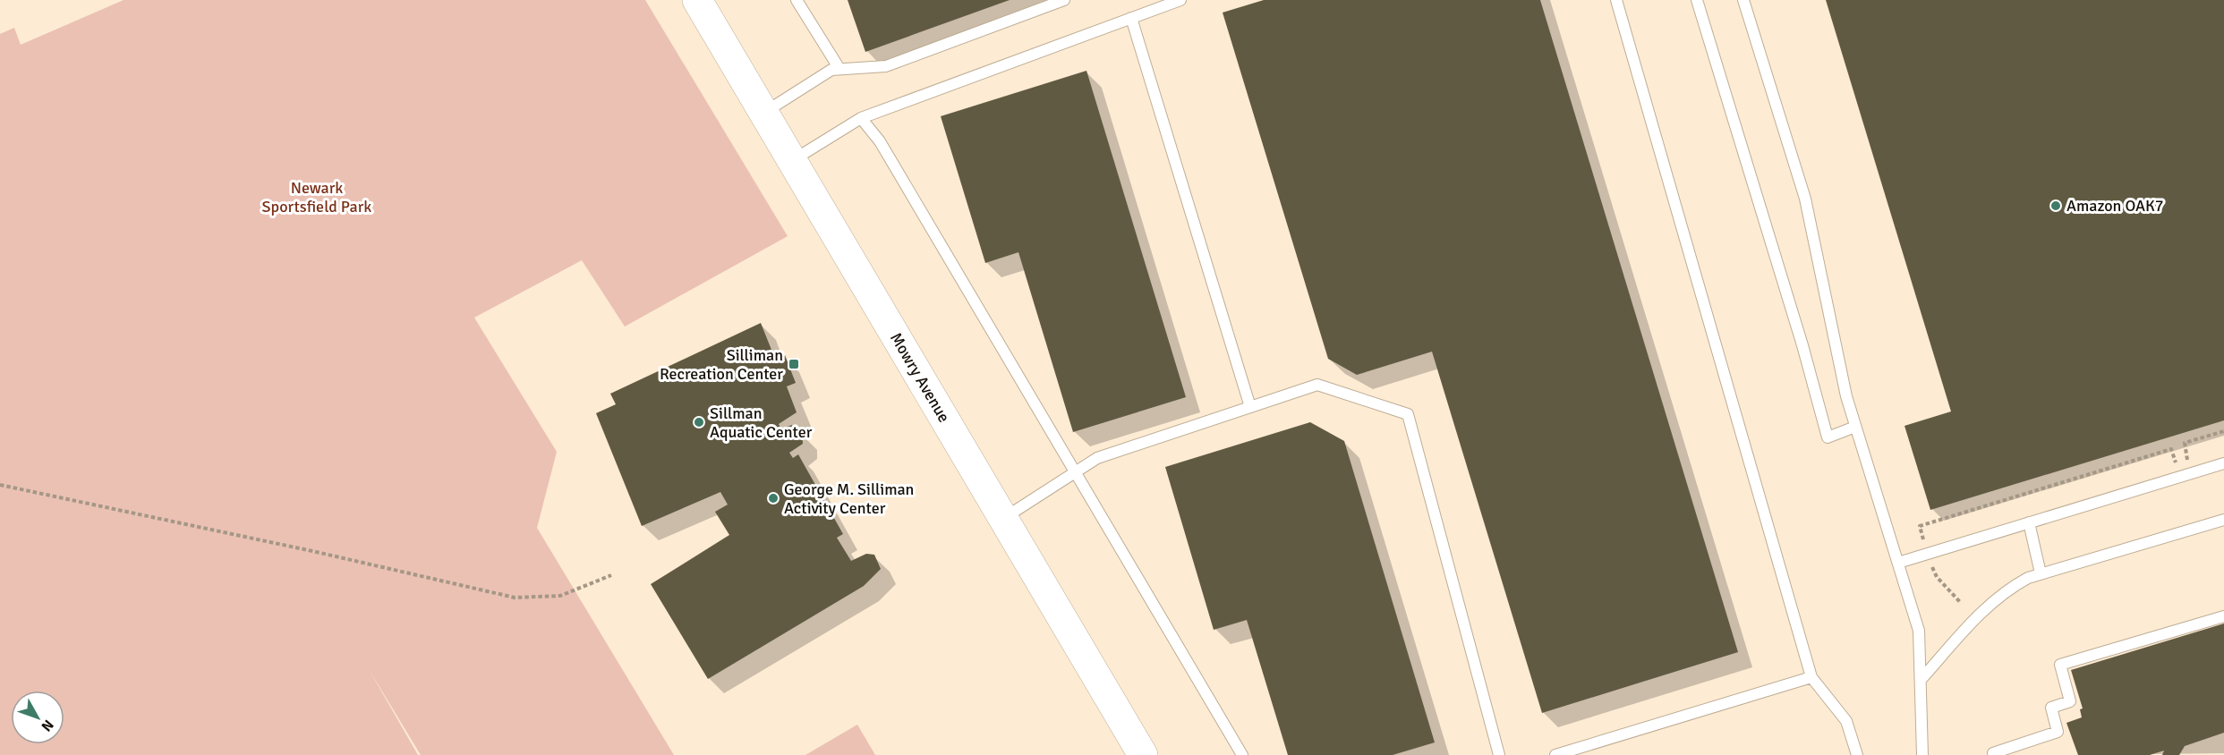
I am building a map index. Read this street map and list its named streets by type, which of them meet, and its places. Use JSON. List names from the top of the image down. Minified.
{"streets":{"main road":["Mowry Avenue"]},"parks":["Newark Sportsfield Park"],"places":{"other":["Amazon OAK7","Sillman Aquatic Center","George M. Silliman Activity Center"],"transit":["Silliman Recreation Center"]},"north":"bottom right"}
